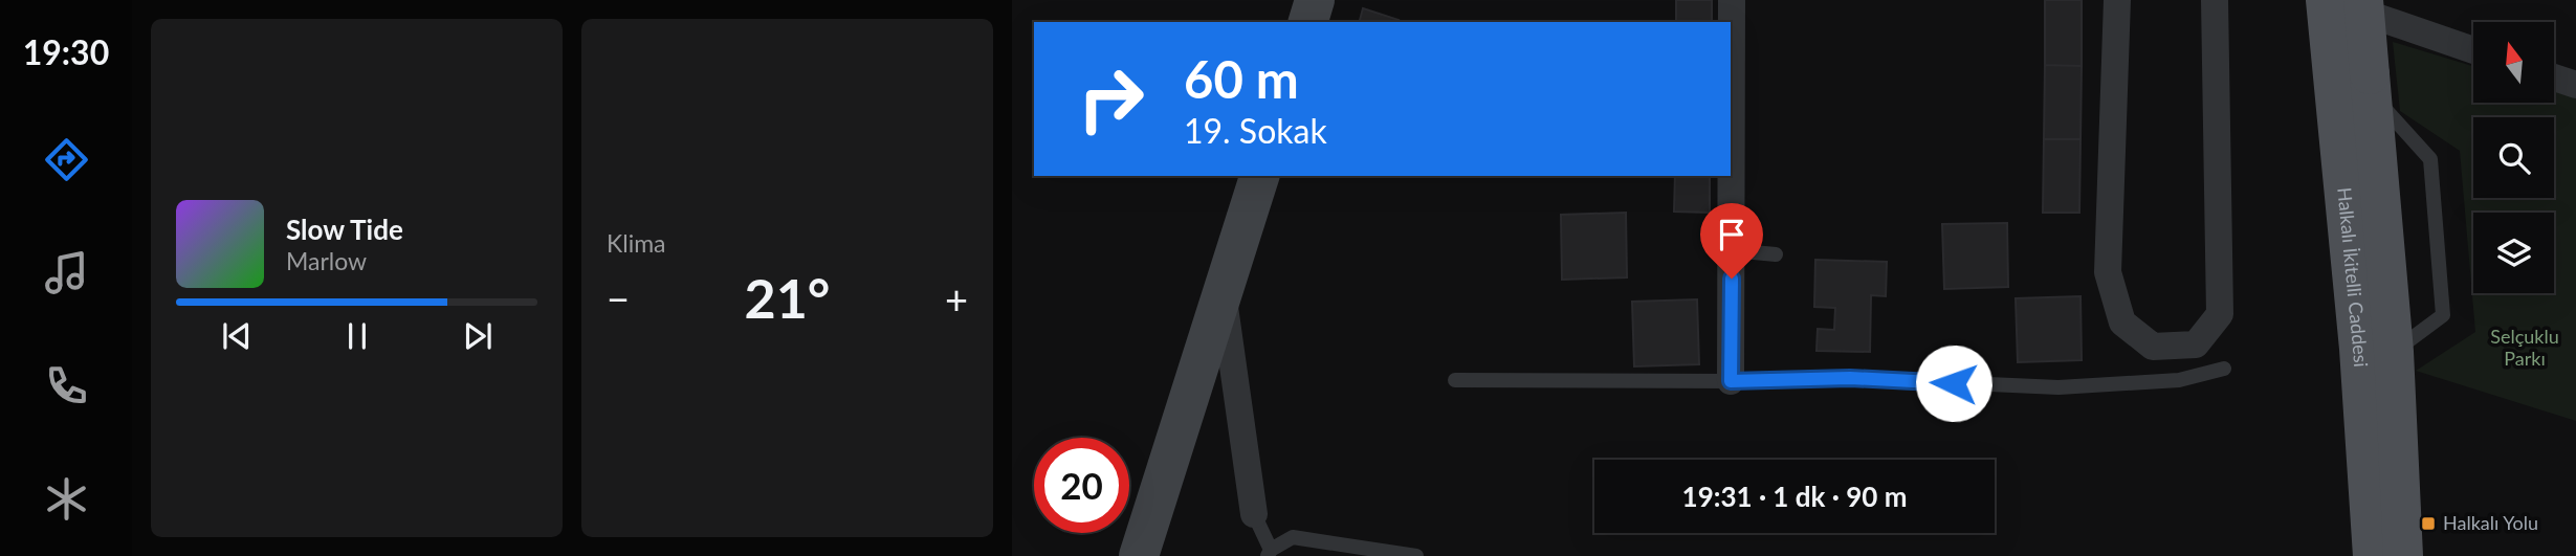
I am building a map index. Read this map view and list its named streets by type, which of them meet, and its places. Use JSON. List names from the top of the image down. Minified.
{"streets":{"main road":["Halkalı İkitelli Caddesi"]},"parks":["Selçuklu Parkı"],"places":{"transit":["Halkalı Yolu"]},"north":"top","page":{"tabs":"19:30","tile":"Klima","turn":["60 m","19. Sokak"],"song":["Slow Tide","Marlow"],"heat":["−","21°","+"],"limit":"20","trip":"19:31 · 1 dk · 90 m"}}
